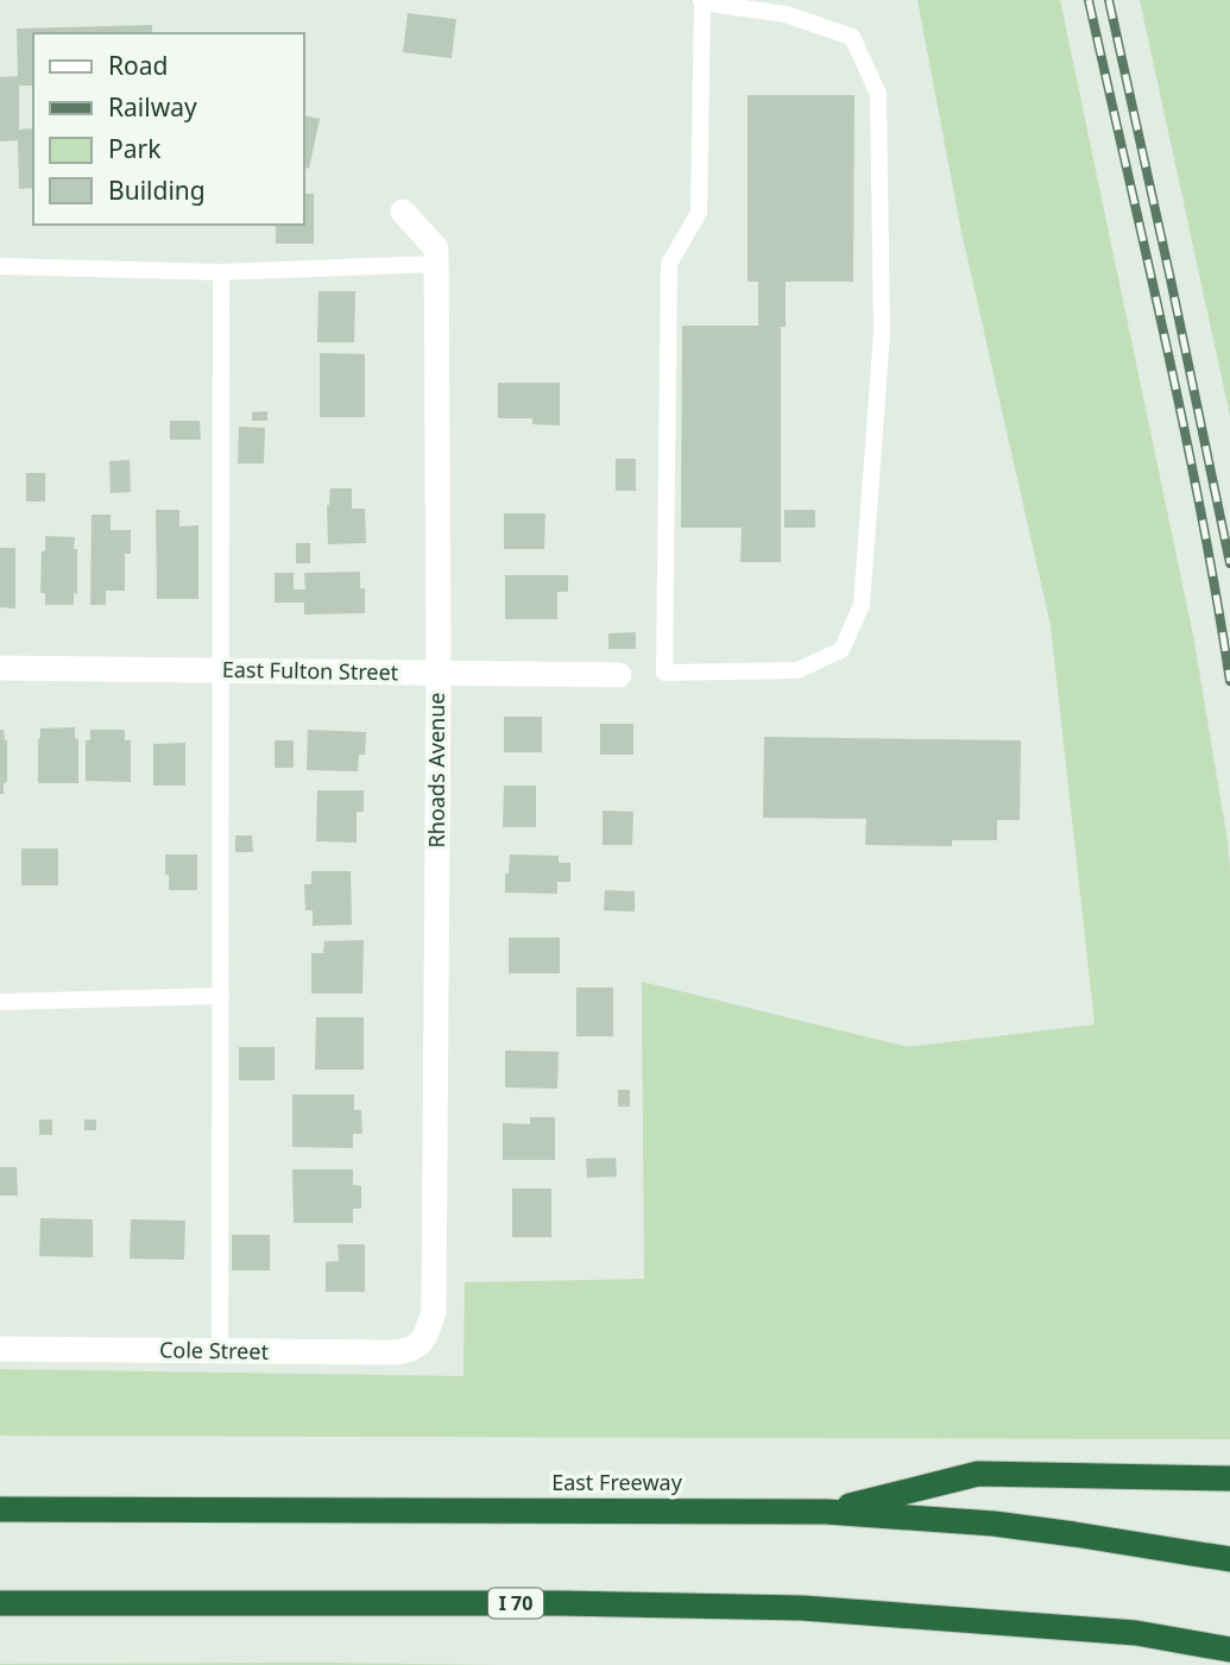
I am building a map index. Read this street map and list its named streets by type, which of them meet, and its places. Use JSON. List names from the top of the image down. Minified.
{"streets":{"highway":["East Freeway","I 70"],"street":["East Fulton Street","Rhoads Avenue","Cole Street"]},"crossings":[["East Fulton Street","Rhoads Avenue"],["Rhoads Avenue","Cole Street"]],"legend":["Road","Railway","Park","Building"]}
